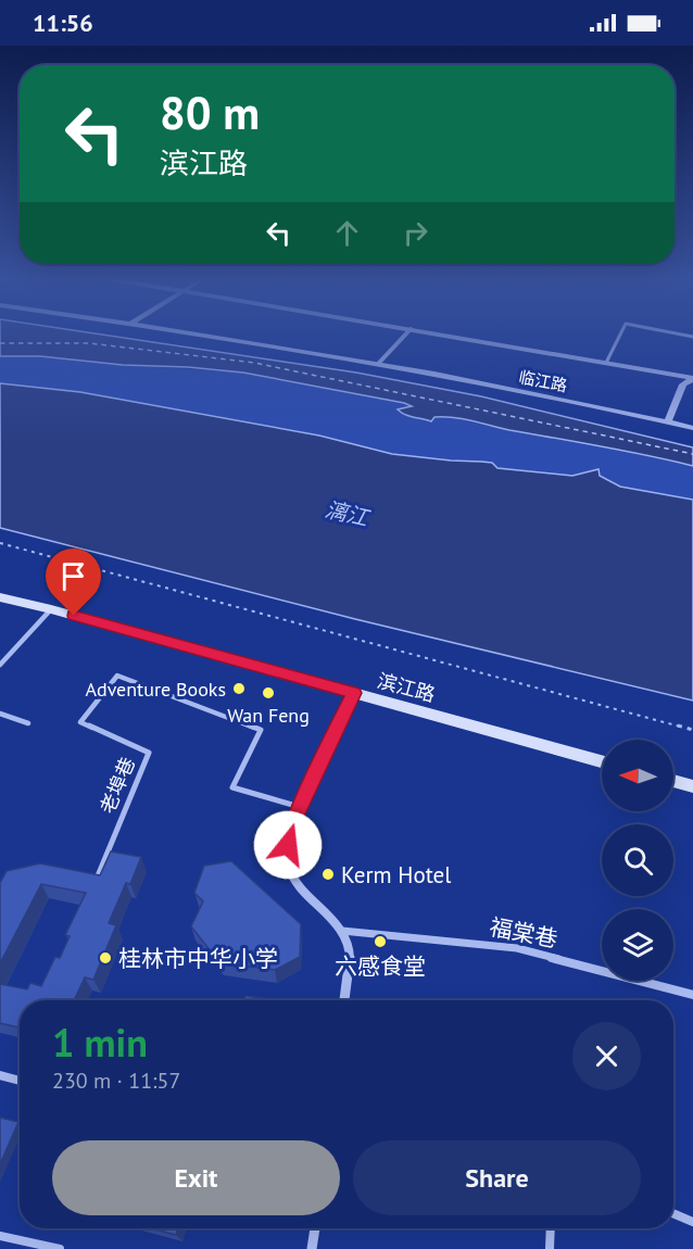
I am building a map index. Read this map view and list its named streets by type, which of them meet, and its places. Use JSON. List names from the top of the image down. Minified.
{"streets":{"main road":["滨江路"],"street":["临江路","福棠巷"],"lane":["老埠巷"]},"water":["漓江"],"places":["Adventure Books","Wan Feng","Kerm Hotel","六感食堂","桂林市中华小学"],"north":"left","page":{"status":"11:56","turn":["80 m","滨江路"],"heading":["1 min","230 m · 11:57"],"buttons":["Exit","Share"]}}
